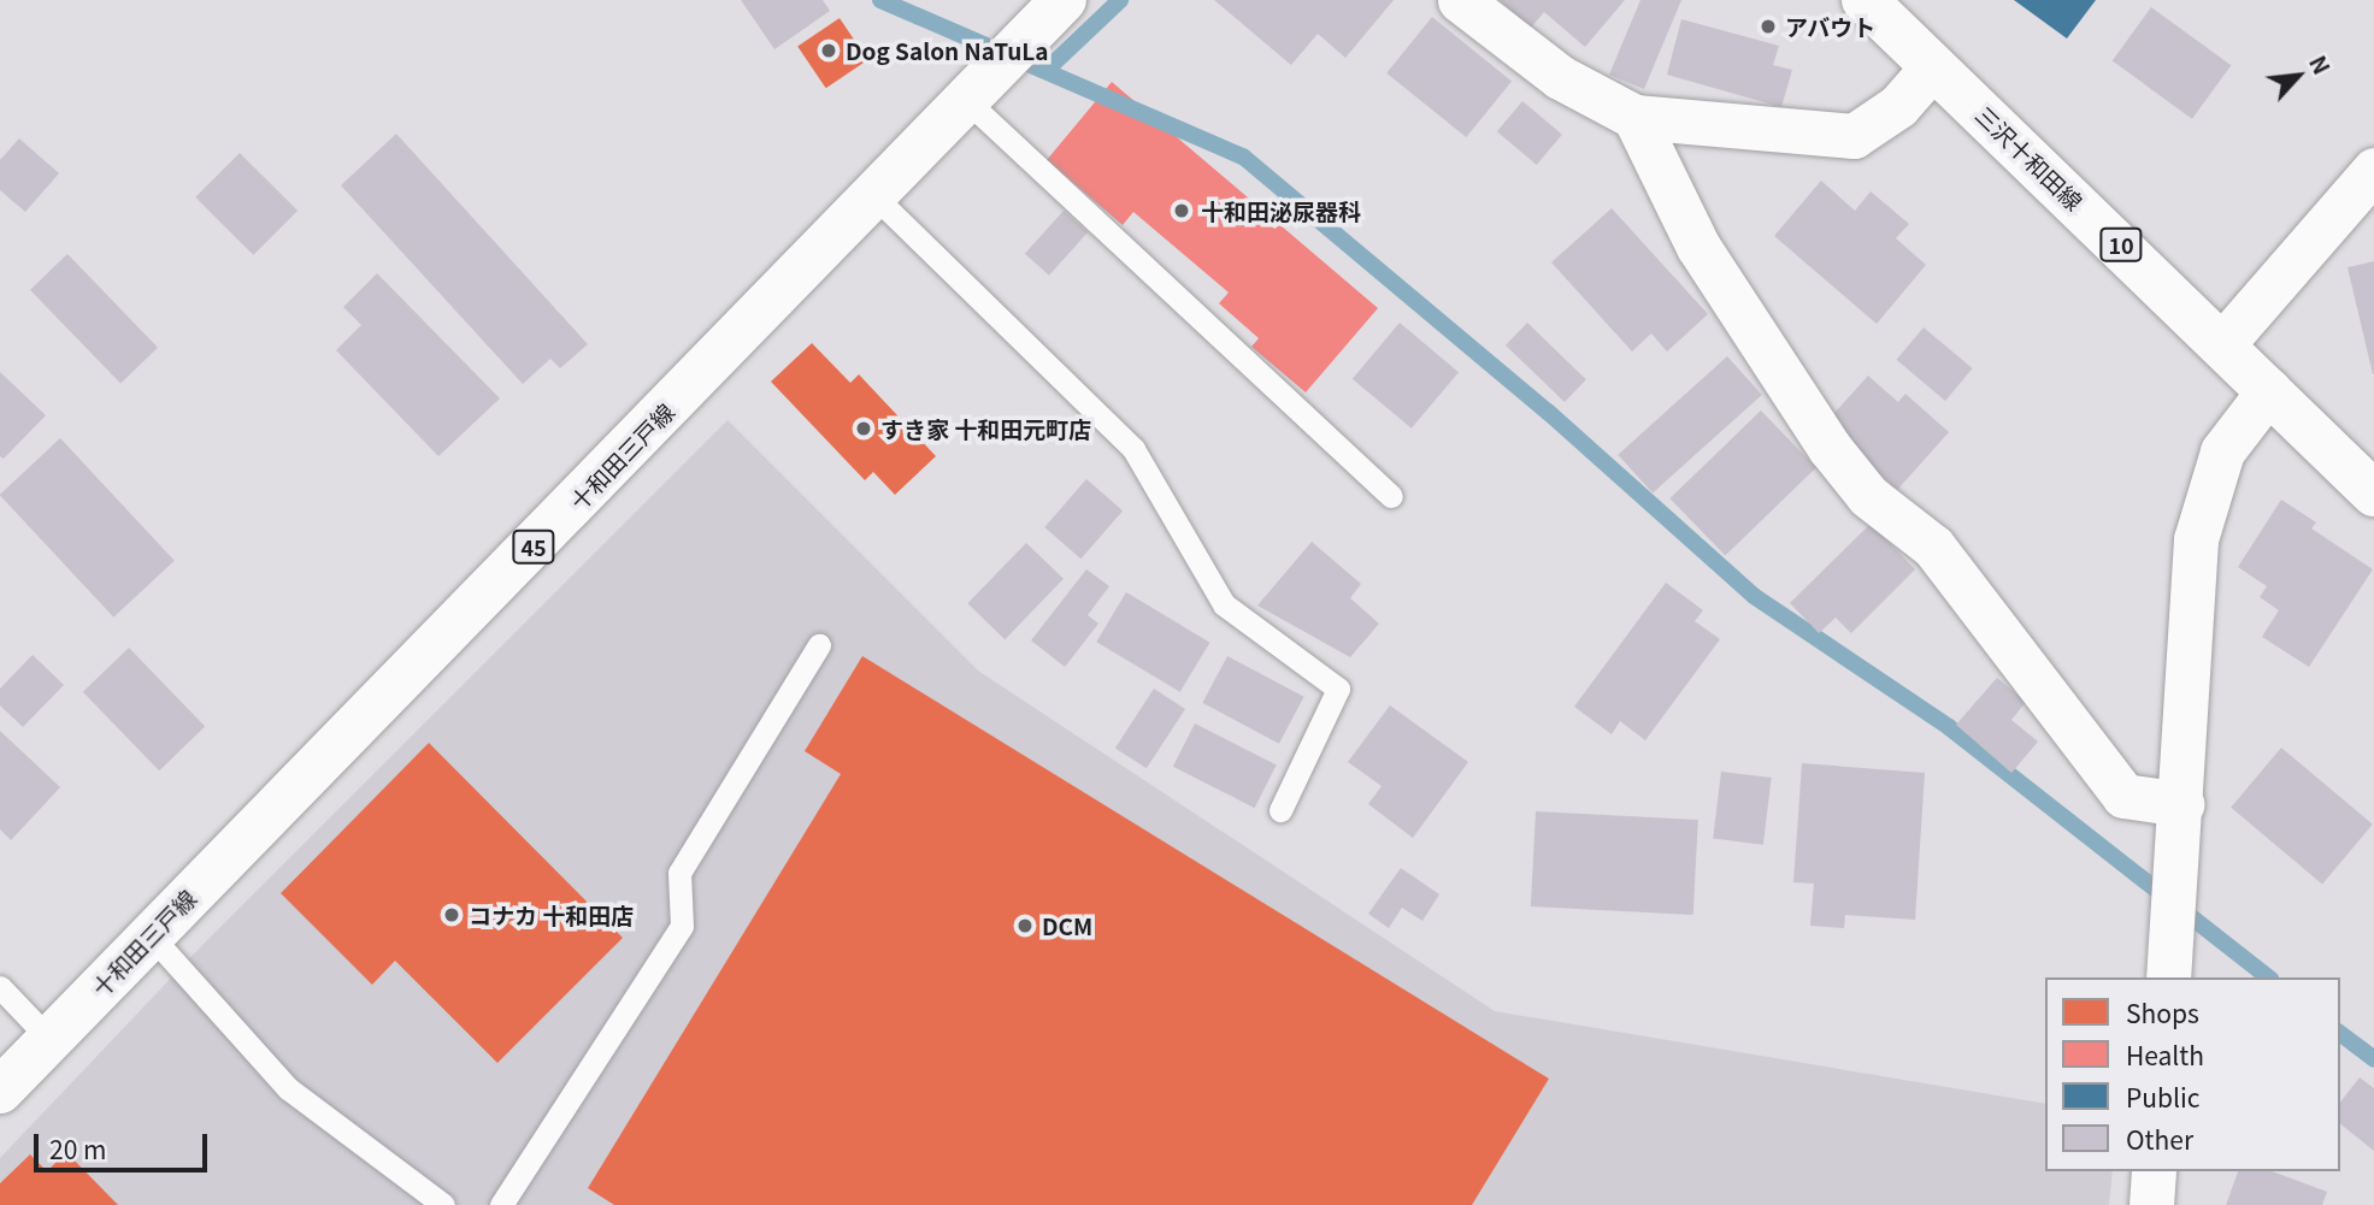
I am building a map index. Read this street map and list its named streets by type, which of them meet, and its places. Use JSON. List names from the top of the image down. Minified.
{"streets":{"main road":["三沢十和田線","10","十和田三戸線","45"]},"places":["アバウト","Dog Salon NaTuLa","十和田泌尿器科","すき家 十和田元町店","コナカ 十和田店","DCM"],"legend":["Shops","Health","Public","Other"],"scale_bar":"20 m","north":"top right"}
